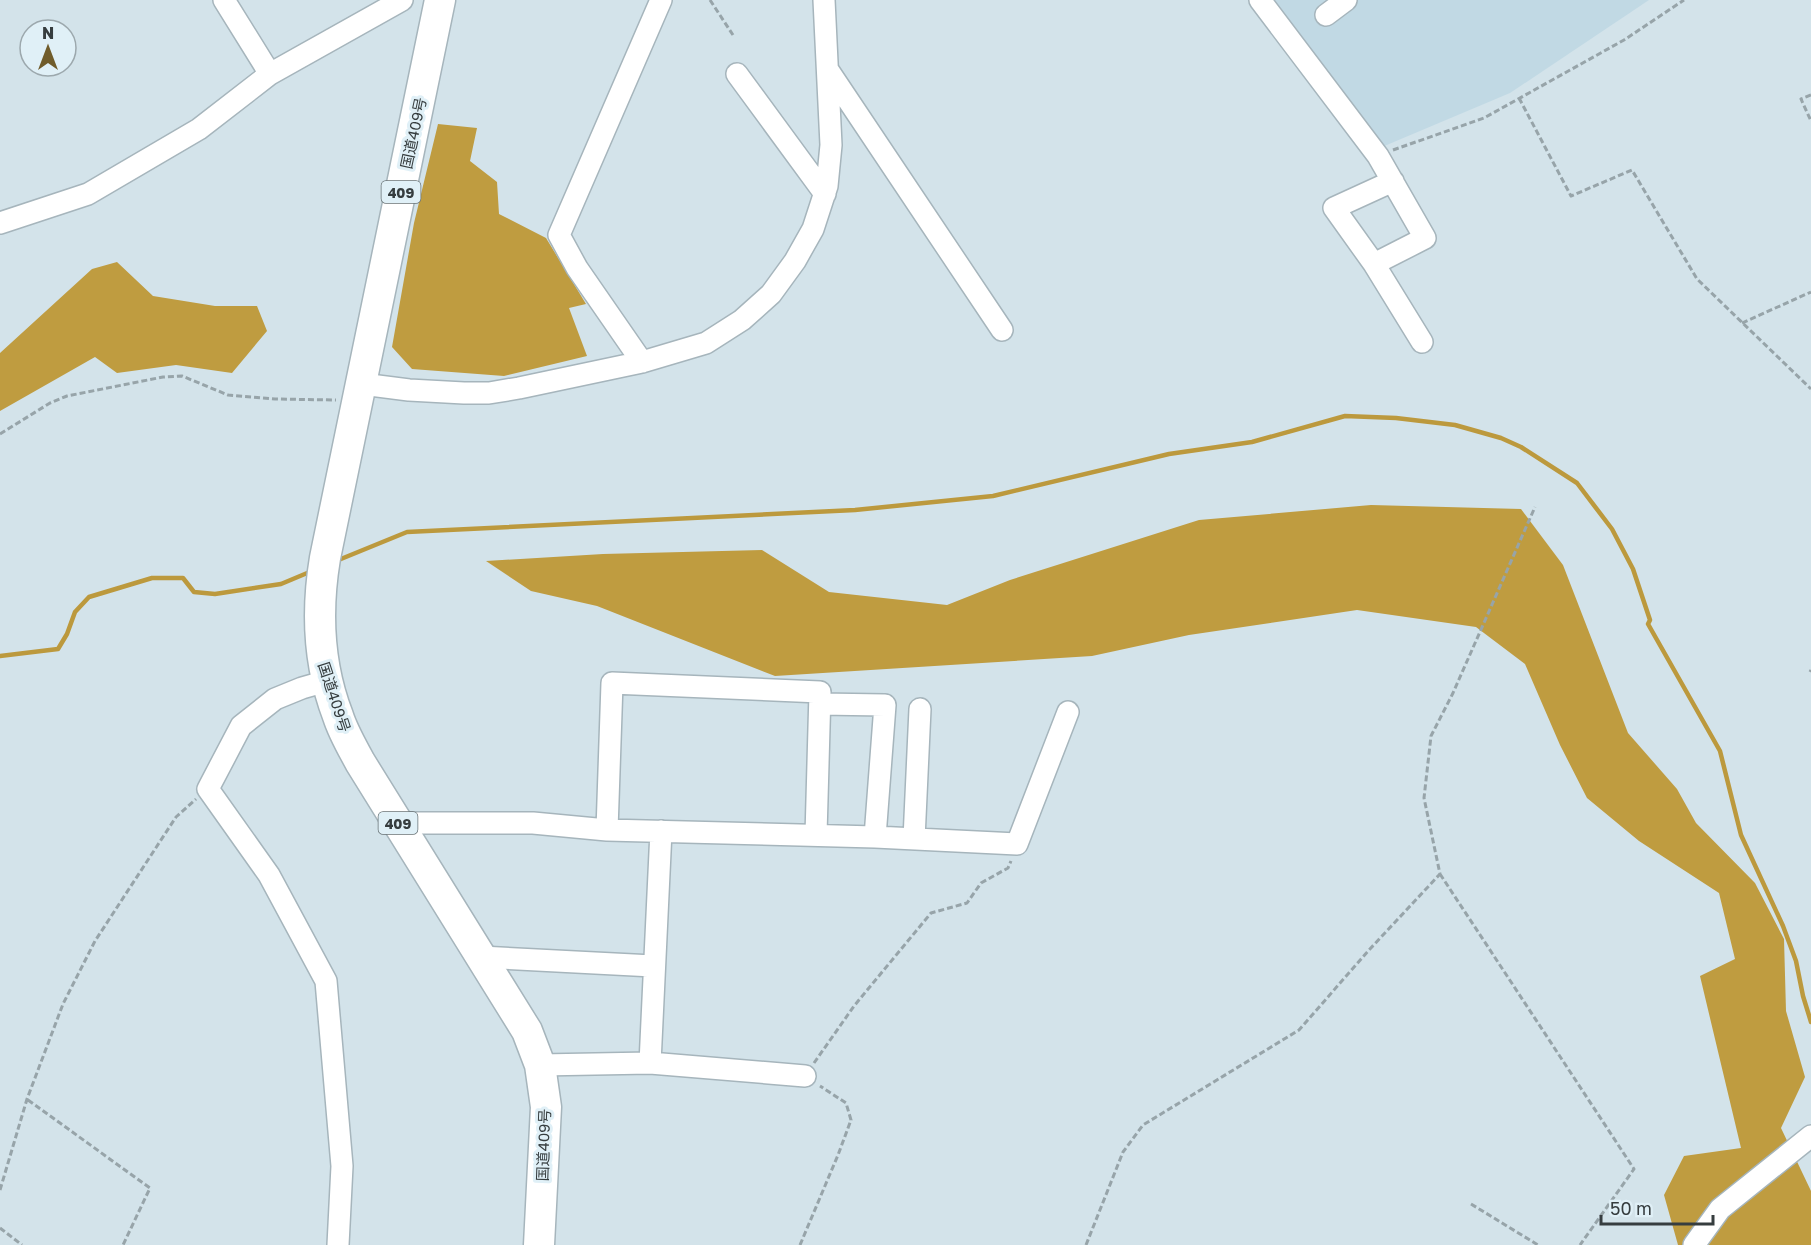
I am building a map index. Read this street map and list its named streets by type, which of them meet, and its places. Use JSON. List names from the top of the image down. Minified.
{"streets":{"highway":["国道409号","409"]},"scale_bar":"50 m","north":"top"}
